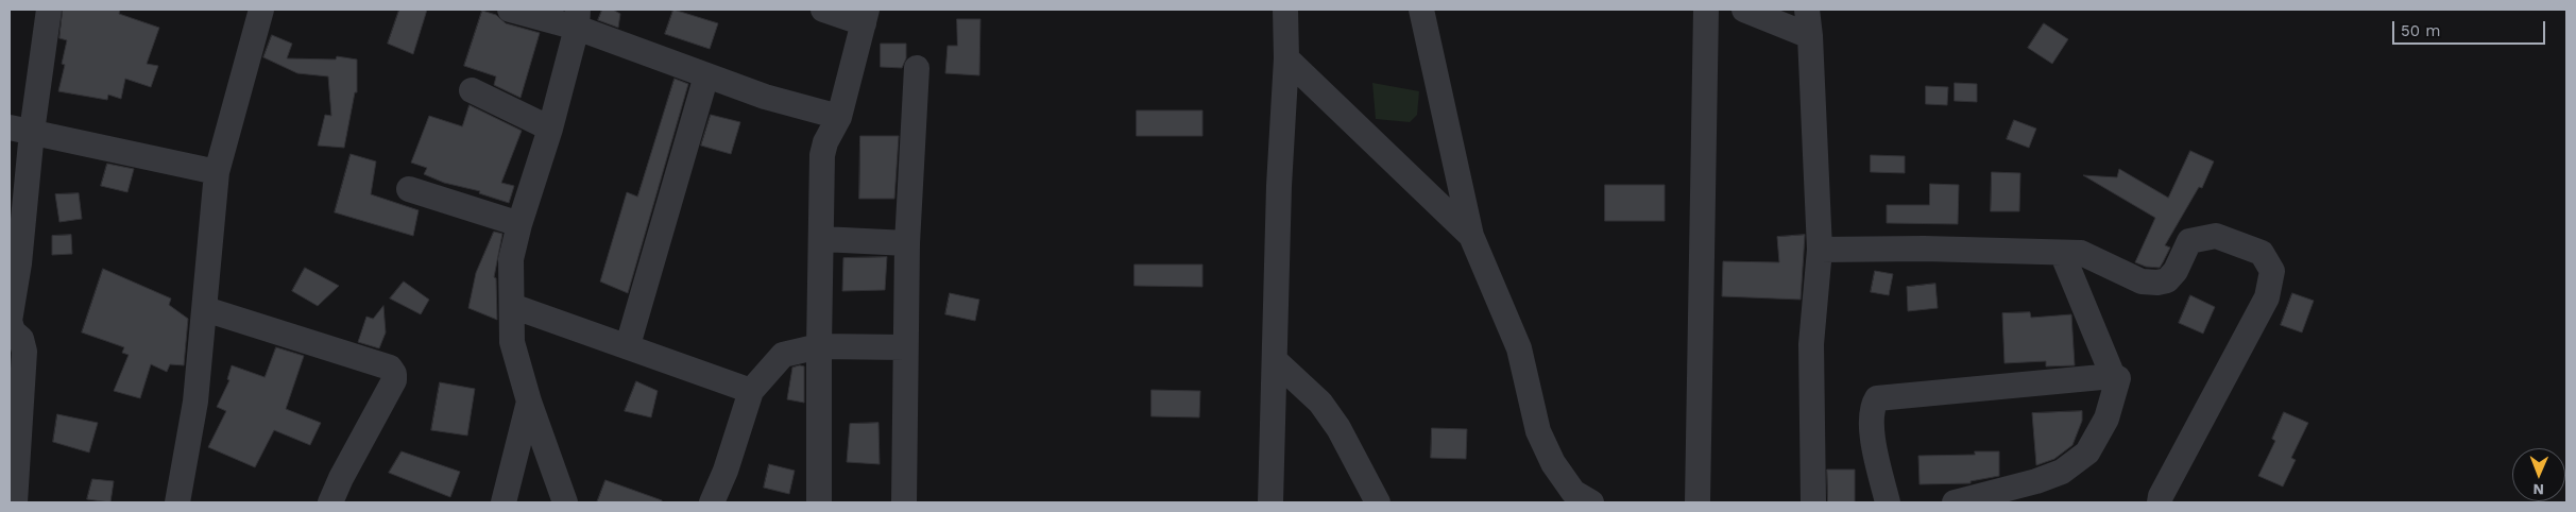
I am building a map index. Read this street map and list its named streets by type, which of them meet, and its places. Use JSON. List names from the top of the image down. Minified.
{"scale_bar":"50 m","north":"bottom"}
